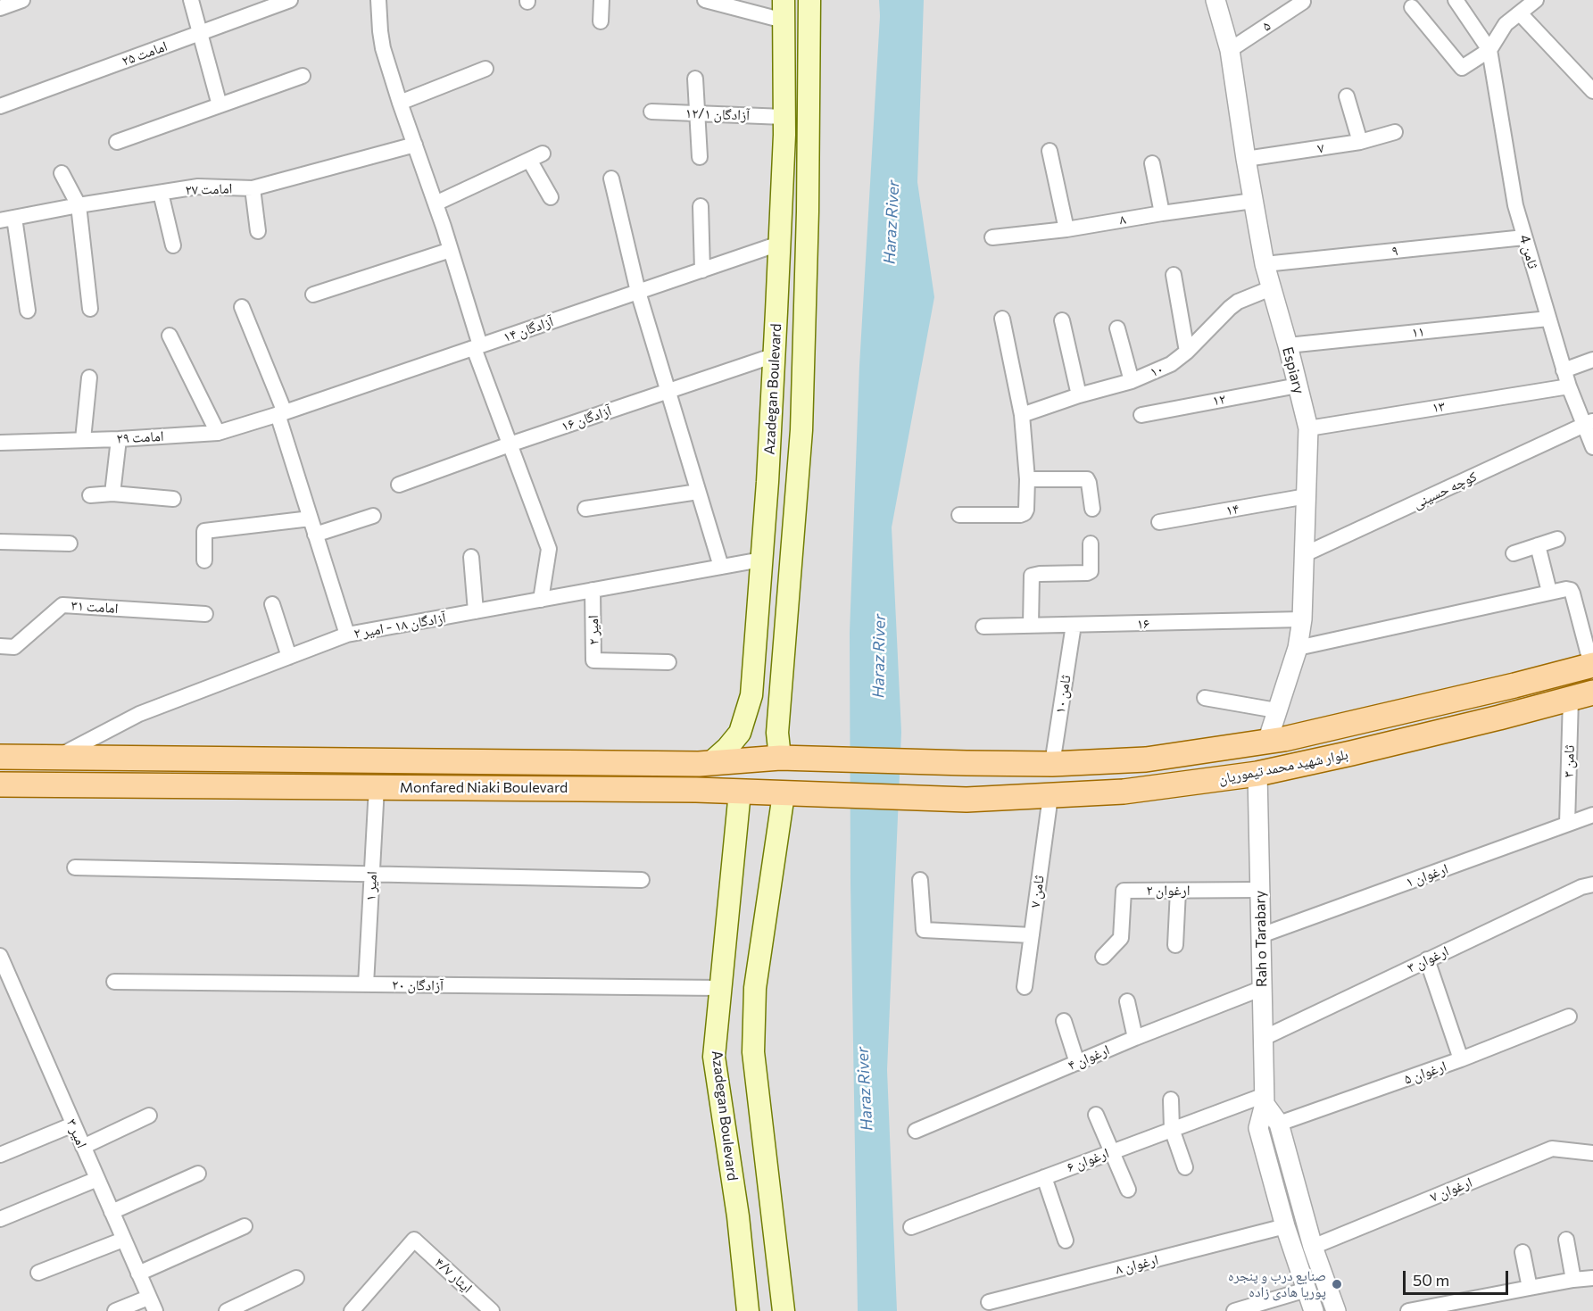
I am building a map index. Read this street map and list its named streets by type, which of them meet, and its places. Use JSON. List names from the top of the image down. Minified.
{"streets":{"main road":["Azadegan Boulevard","بلوار شهید محمد تیموریان","Monfared Niaki Boulevard"],"street":["۵","امامت ۲۵","آزادگان ۱۲/۱","۷","امامت ۲۷","۸","۹","ثامن 4","آزادگان ۱۴","۱۱","۱۰","Espiary","۱۲","۱۳","آزادگان ۱۶","امامت ۲۹","کوچه حسینی","۱۴","امامت ۳۱","۱۶","آزادگان ۱۸ - امیر ۲","امیر ۲","ثامن ۱۰","ثامن ۳","ارغوان ۱","امیر ۱","ارغوان ۲","ثامن ۷","Rah o Tarabary","ارغوان ۳","آزادگان ۲۰","ارغوان ۴","ارغوان ۵","امیر ۳","ارغوان ۶","ارغوان ۷","ارغوان ۸","ایثار ۴/۷"]},"crossings":[["۵","Espiary"],["آزادگان ۱۲/۱","Azadegan Boulevard"],["۷","Espiary"],["۸","Espiary"],["۹","ثامن 4"],["۹","Espiary"],["ثامن 4","۱۱"],["ثامن 4","۱۳"],["ثامن 4","کوچه حسینی"],["آزادگان ۱۴","Azadegan Boulevard"],["آزادگان ۱۴","امامت ۲۹"],["۱۱","Espiary"],["۱۰","Espiary"],["Espiary","۱۲"],["Espiary","۱۳"],["Espiary","کوچه حسینی"],["Espiary","۱۴"],["Espiary","۱۶"],["Espiary","بلوار شهید محمد تیموریان"],["Azadegan Boulevard","آزادگان ۱۶"],["Azadegan Boulevard","آزادگان ۱۸ - امیر ۲"],["Azadegan Boulevard","Monfared Niaki Boulevard"],["Azadegan Boulevard","آزادگان ۲۰"],["۱۶","ثامن ۱۰"],["آزادگان ۱۸ - امیر ۲","امیر ۲"],["آزادگان ۱۸ - امیر ۲","Monfared Niaki Boulevard"],["ثامن ۱۰","بلوار شهید محمد تیموریان"],["ثامن ۳","بلوار شهید محمد تیموریان"],["ثامن ۳","ارغوان ۱"],["بلوار شهید محمد تیموریان","Monfared Niaki Boulevard"],["بلوار شهید محمد تیموریان","ثامن ۷"],["بلوار شهید محمد تیموریان","Rah o Tarabary"],["Monfared Niaki Boulevard","امیر ۱"],["ارغوان ۱","Rah o Tarabary"],["امیر ۱","آزادگان ۲۰"],["ارغوان ۲","Rah o Tarabary"],["Rah o Tarabary","ارغوان ۳"],["Rah o Tarabary","ارغوان ۴"],["Rah o Tarabary","ارغوان ۶"],["Rah o Tarabary","ارغوان ۸"]],"water":["Haraz River"],"places":["صنایع درب و پنجره پوریا هادی زاده"],"scale_bar":"50 m"}
